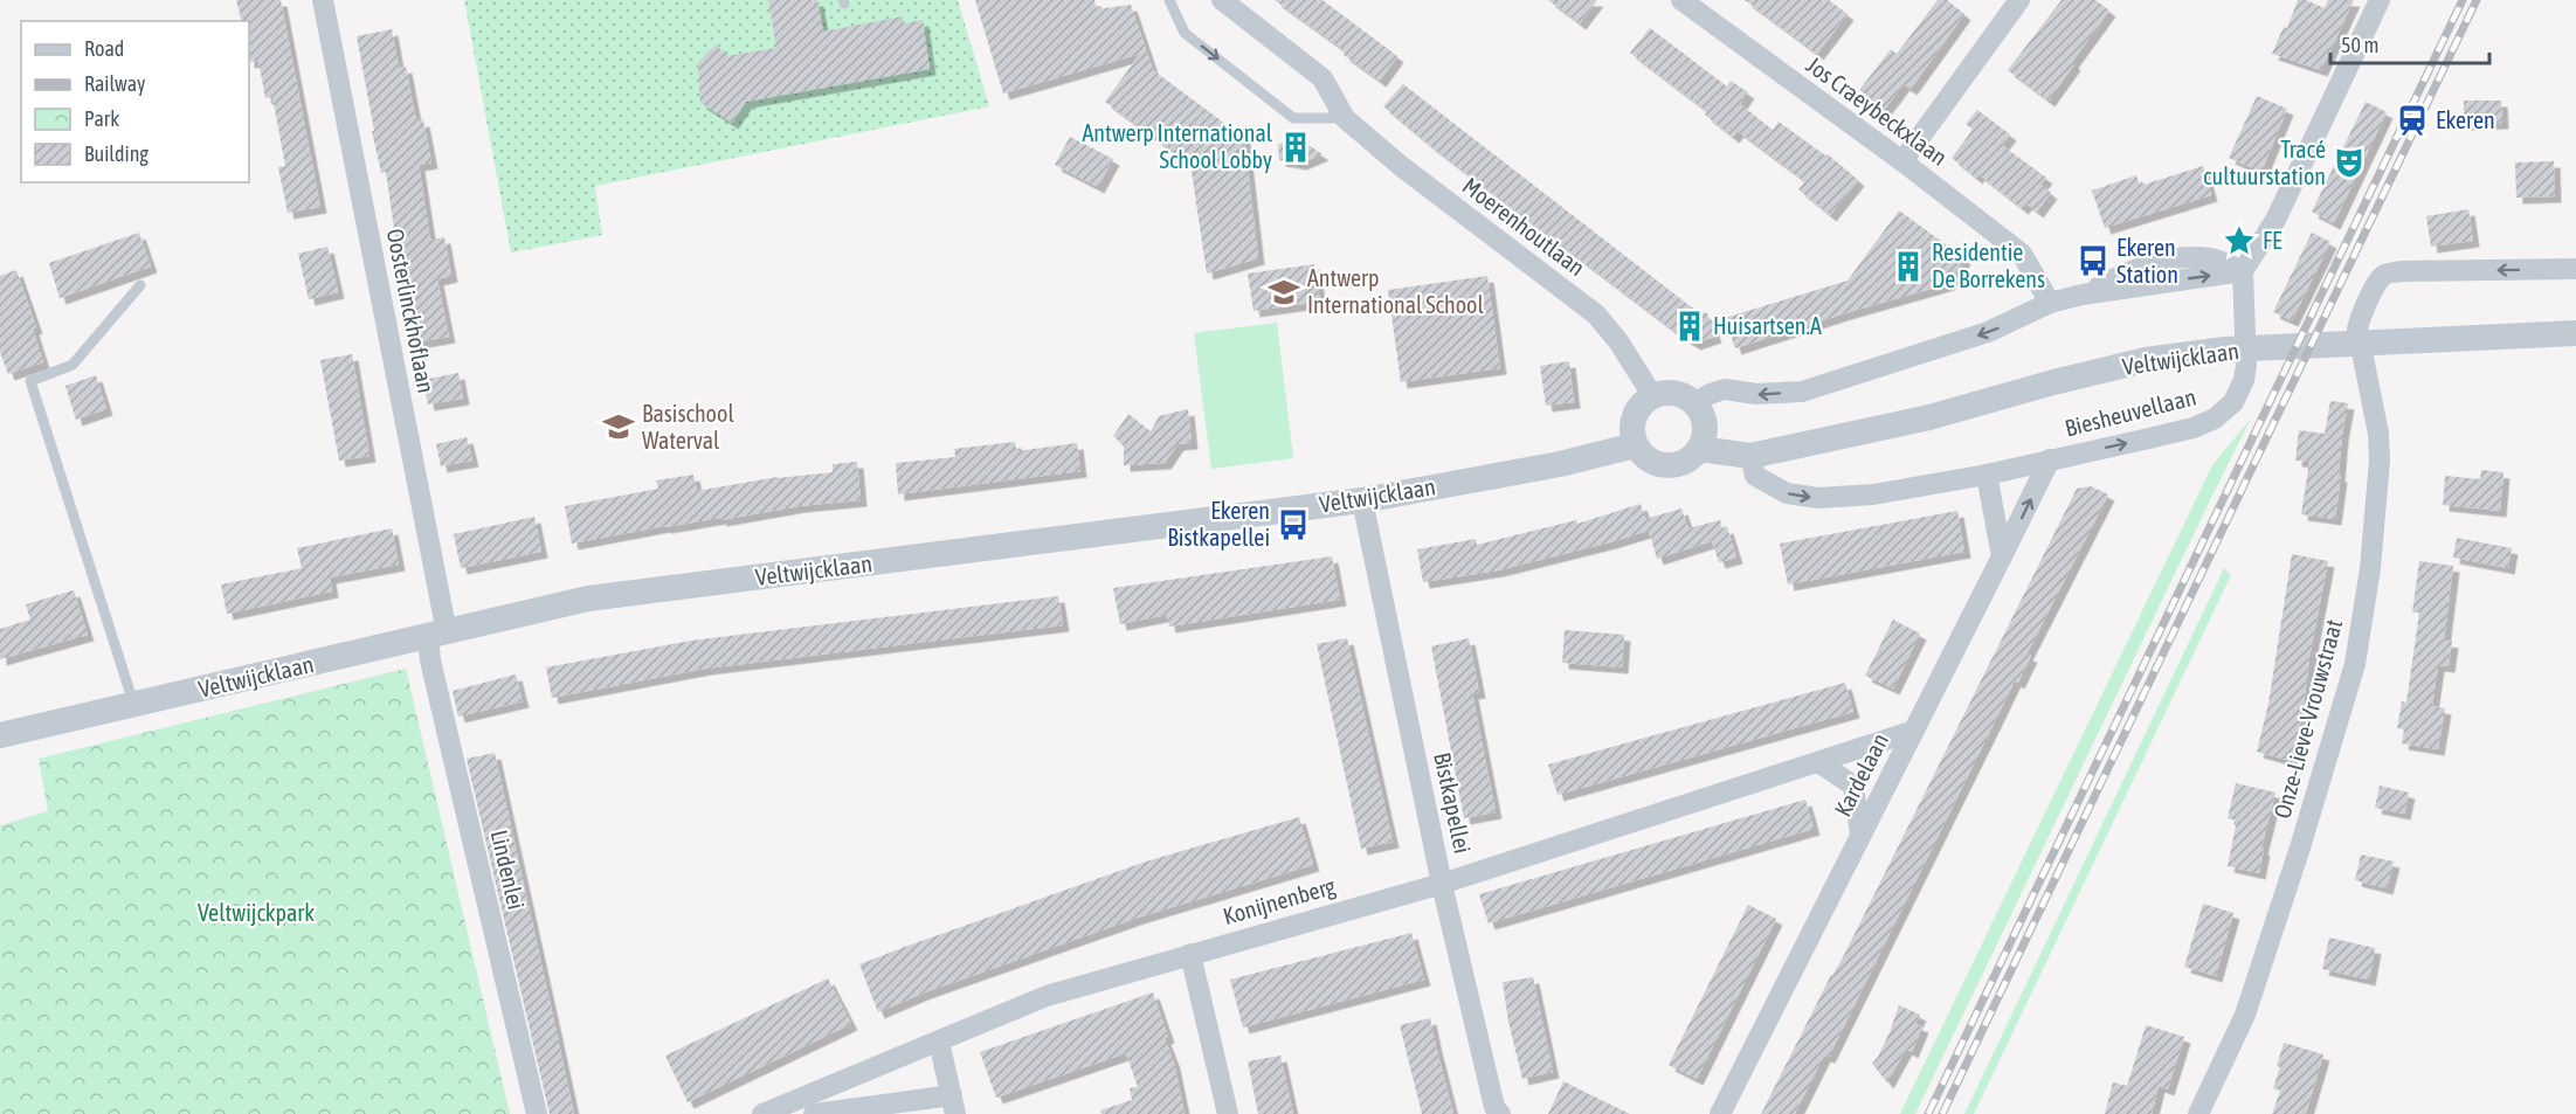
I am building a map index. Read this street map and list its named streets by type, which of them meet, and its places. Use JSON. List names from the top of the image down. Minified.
{"streets":{"street":["Jos Craeybeckxlaan","Moerenhoutlaan","Oosterlinckhoflaan","Veltwijcklaan","Biesheuvellaan","Onze-Lieve-Vrouwstraat","Kardelaan","Bistkapellei","Lindenlei","Konijnenberg"]},"crossings":[["Moerenhoutlaan","Veltwijcklaan"],["Oosterlinckhoflaan","Veltwijcklaan"],["Oosterlinckhoflaan","Lindenlei"],["Veltwijcklaan","Biesheuvellaan"],["Veltwijcklaan","Bistkapellei"],["Veltwijcklaan","Lindenlei"],["Biesheuvellaan","Kardelaan"],["Kardelaan","Konijnenberg"],["Bistkapellei","Konijnenberg"]],"one_way":["Onze-Lieve-Vrouwstraat"],"parks":["Veltwijckpark"],"places":{"station":["Ekeren"],"building":["Antwerp International School Lobby","Residentie De Borrekens","Huisartsen.A"],"theatre":["Tracé cultuurstation"],"place":["FE"],"bus stop":["Ekeren Station","Ekeren Bistkapellei"],"school or university":["Antwerp International School","Basischool Waterval"]},"legend":["Road","Railway","Park","Building"],"scale_bar":"50 m"}
